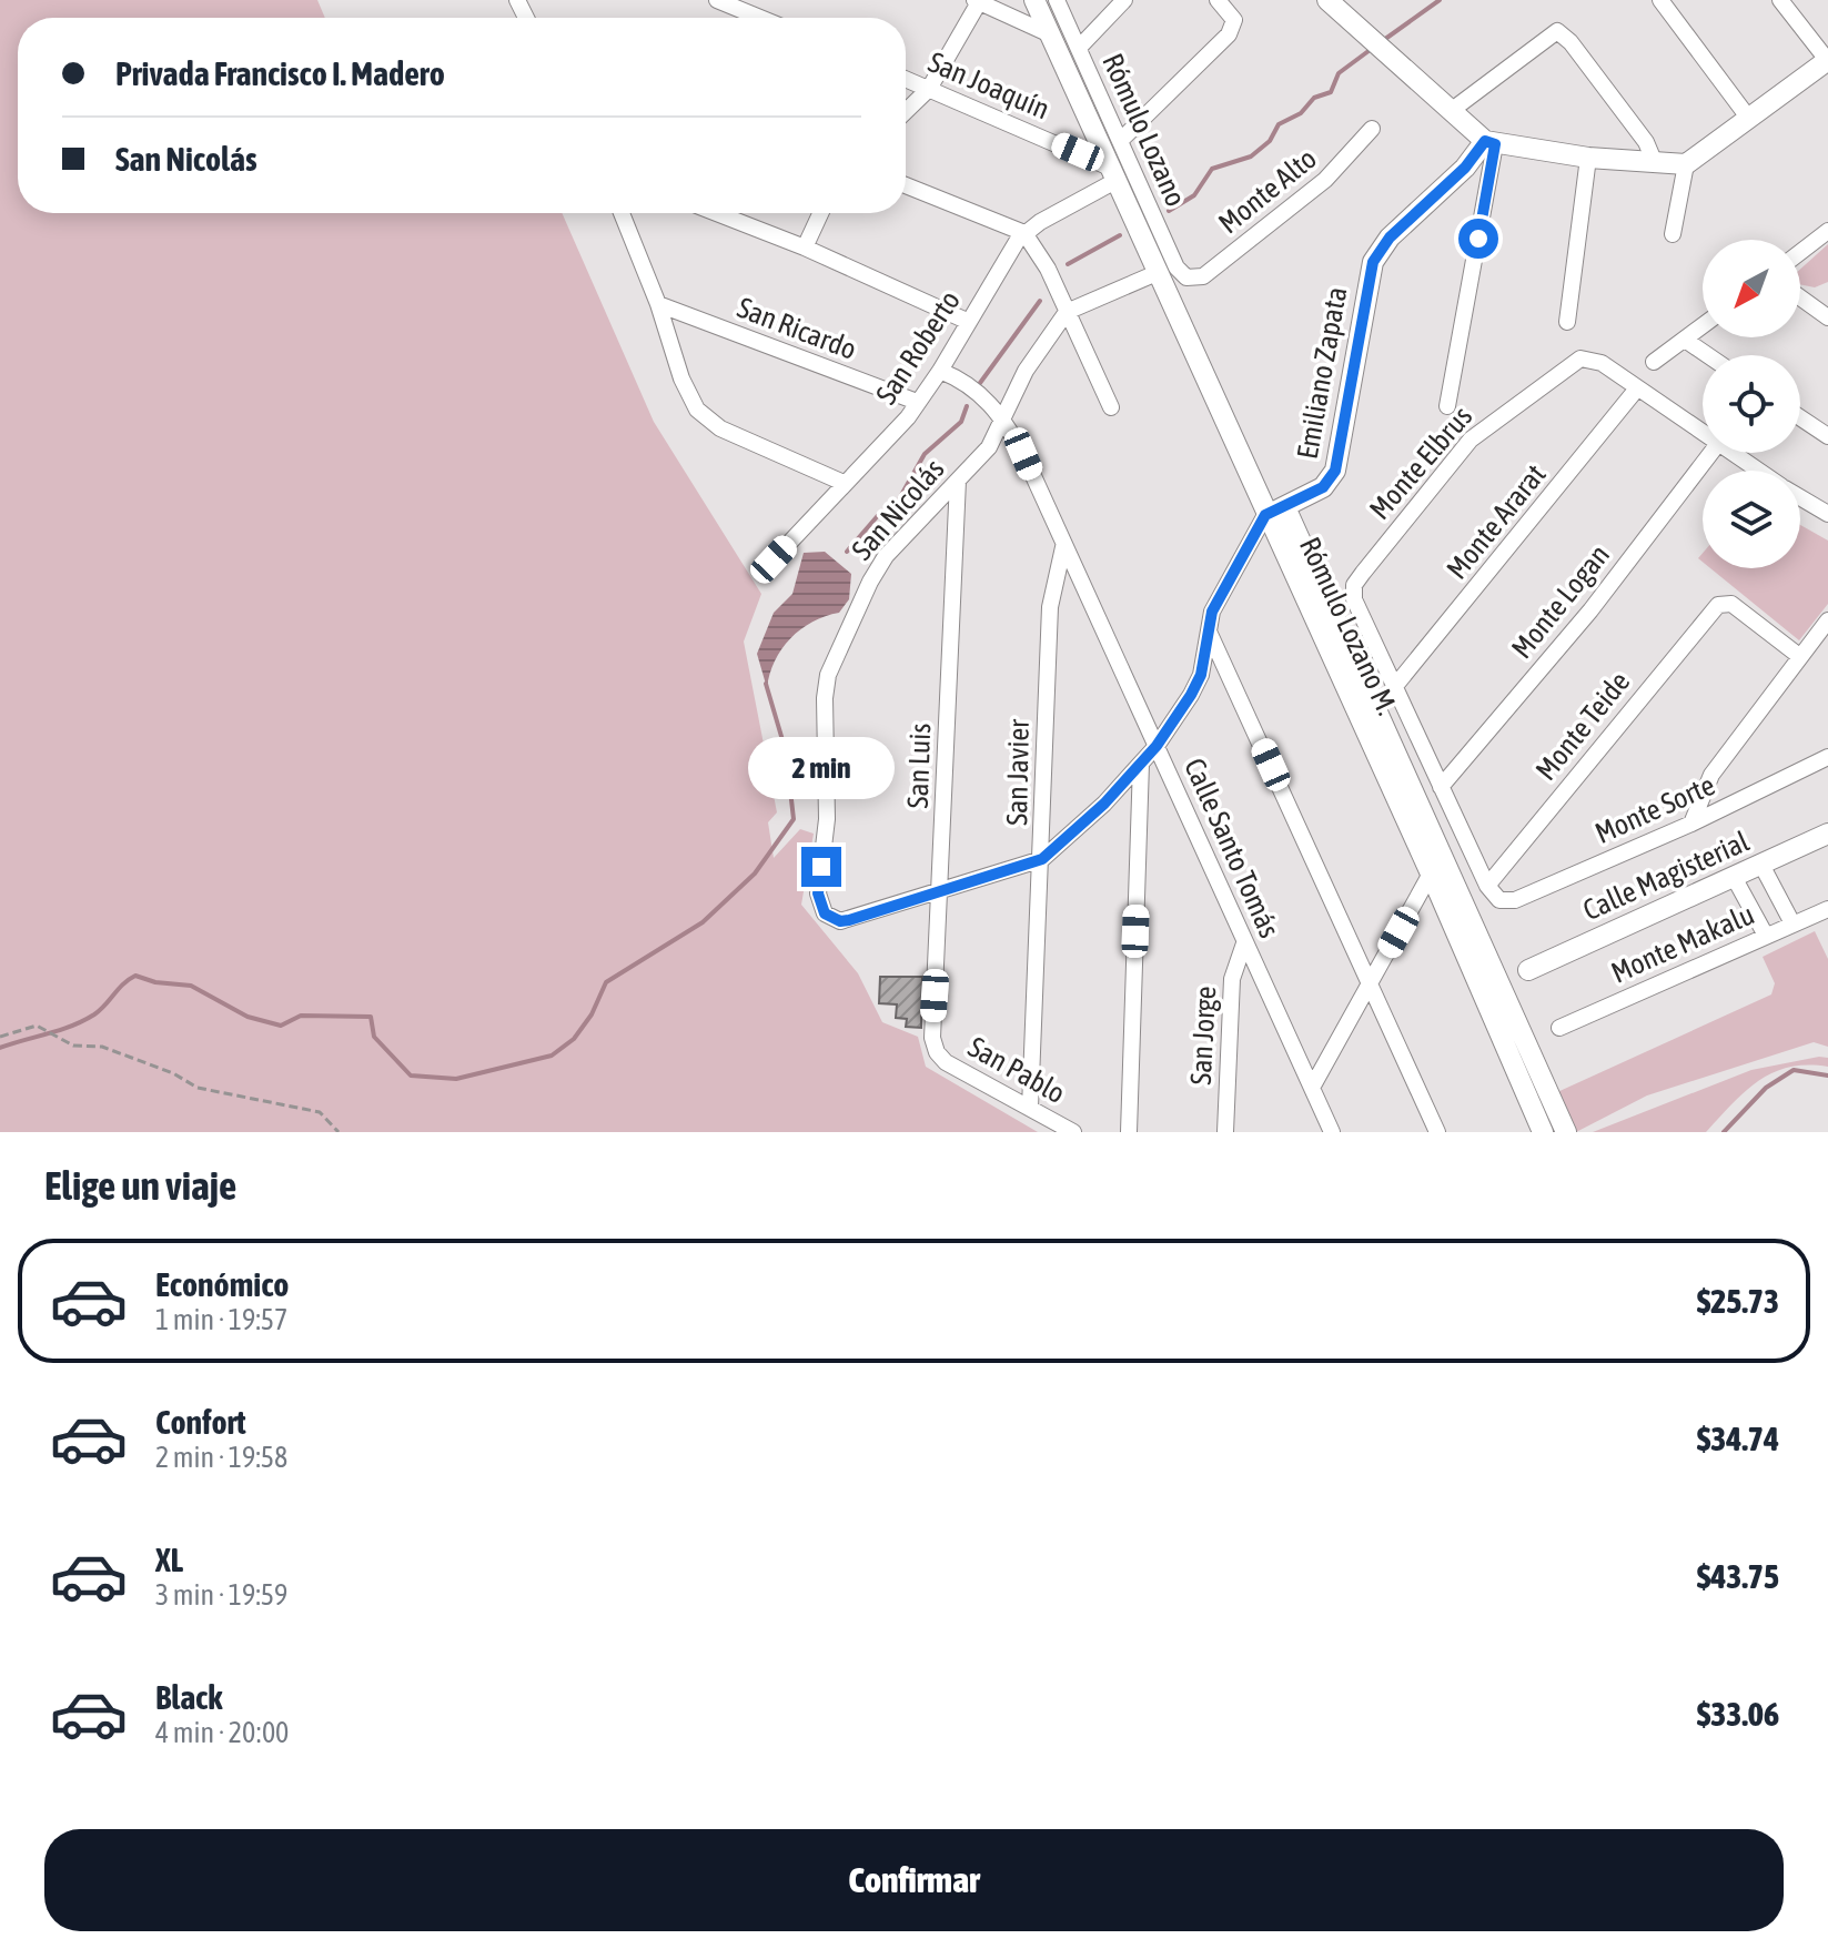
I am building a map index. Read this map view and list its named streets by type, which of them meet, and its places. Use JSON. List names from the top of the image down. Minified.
{"streets":{"street":["San Joaquín","Rómulo Lozano","Monte Alto","San Ricardo","San Roberto","Emiliano Zapata","Monte Elbrus","San Nicolás","Monte Ararat","Monte Logan","Rómulo Lozano M.","Monte Teide","San Luis","San Javier","Monte Sorte","Calle Santo Tomás","Calle Magisterial","Monte Makalu","San Jorge","San Pablo"]},"crossings":[["San Joaquín","San Roberto"],["San Joaquín","Rómulo Lozano M."],["Rómulo Lozano","Monte Alto"],["San Ricardo","San Roberto"],["San Roberto","Rómulo Lozano M."],["San Roberto","Calle Santo Tomás"],["Emiliano Zapata","Rómulo Lozano M."],["Monte Elbrus","Monte Ararat"],["San Nicolás","Rómulo Lozano M."],["San Nicolás","San Luis"],["San Nicolás","Calle Santo Tomás"],["Monte Teide","Monte Sorte"],["San Luis","San Pablo"],["San Javier","Calle Santo Tomás"],["San Javier","San Pablo"],["Calle Santo Tomás","San Jorge"]],"north":"bottom left","page":{"banner":["Privada Francisco I. Madero","San Nicolás"],"bubble":"2 min","heading":"Elige un viaje","list":[{"name":"Económico","note":"1 min · 19:57","value":"$25.73"},{"name":"Confort","note":"2 min · 19:58","value":"$34.74"},{"name":"XL","note":"3 min · 19:59","value":"$43.75"},{"name":"Black","note":"4 min · 20:00","value":"$33.06"}],"buttons":"Confirmar"}}
